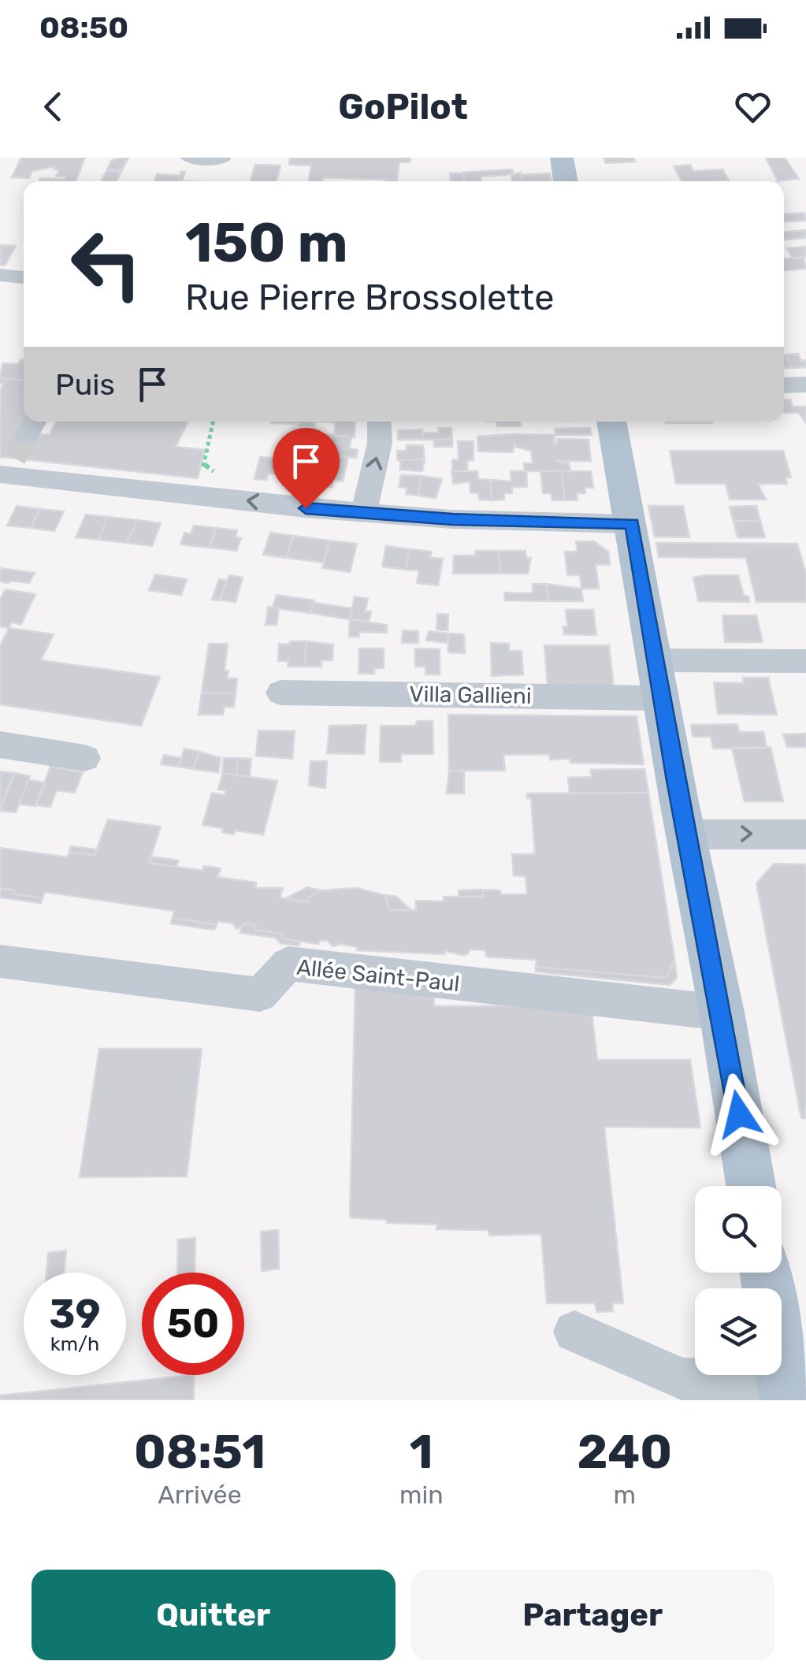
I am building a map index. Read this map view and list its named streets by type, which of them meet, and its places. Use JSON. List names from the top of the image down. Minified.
{"streets":{"street":["Villa Gallieni","Allée Saint-Paul"]},"page":{"status":"08:50","header":"GoPilot","turn":["150 m","Rue Pierre Brossolette"],"then":"Puis","speed":"39 km/h","limit":"50","eta":["08:51","Arrivée","1","min","240","m"],"buttons":["Quitter","Partager"]}}
